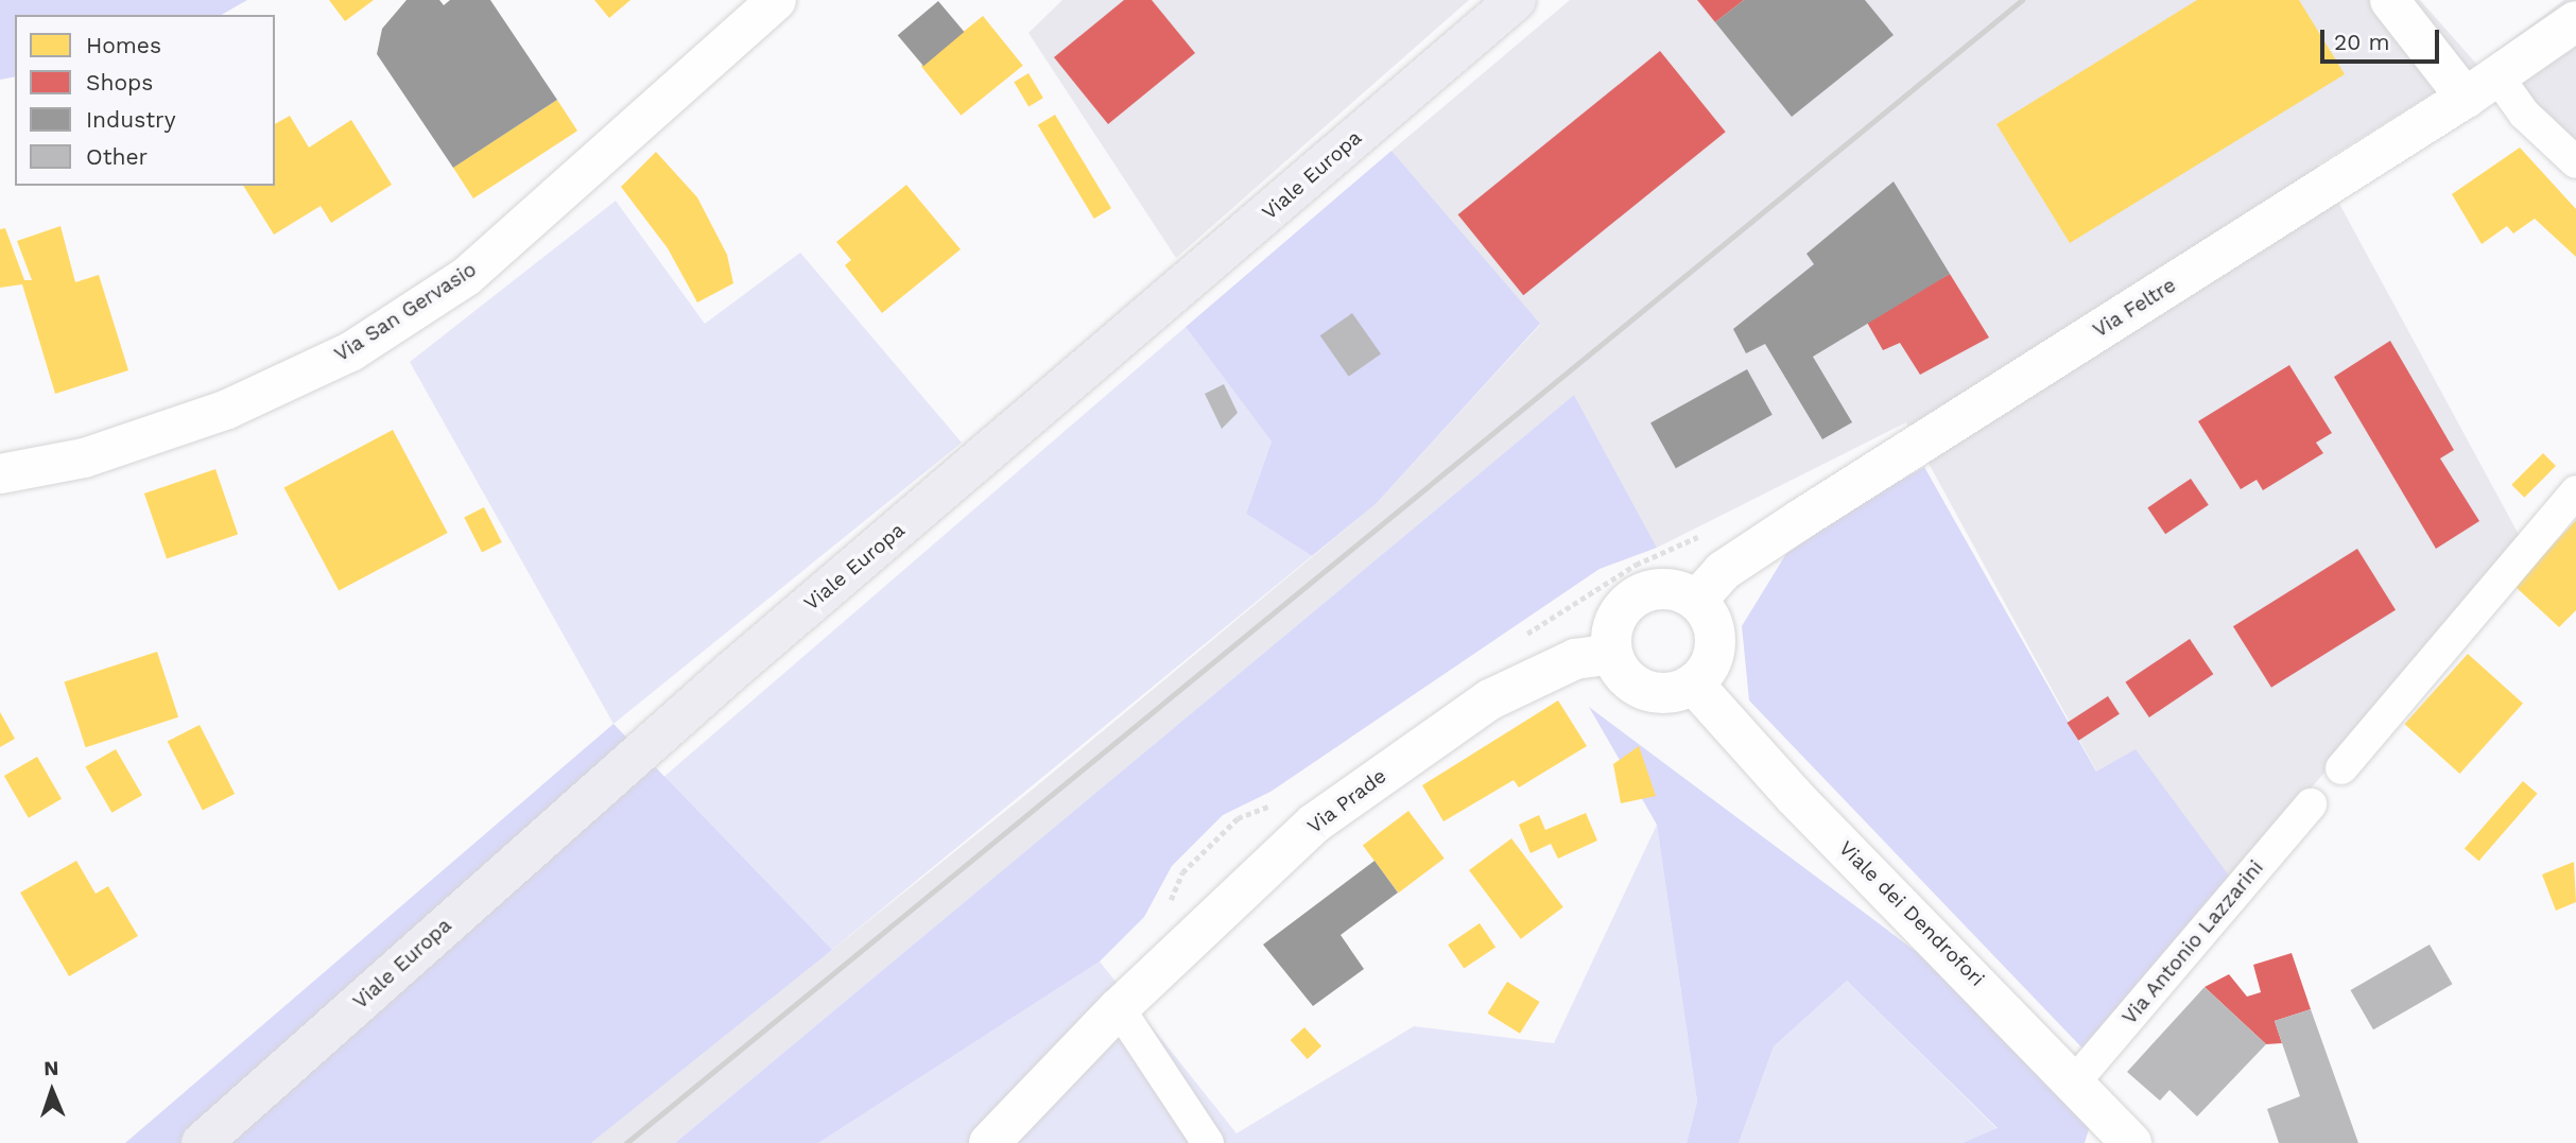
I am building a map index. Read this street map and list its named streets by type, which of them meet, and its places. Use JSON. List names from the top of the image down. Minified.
{"streets":{"main road":["Viale Europa","Via Feltre","Via Prade","Viale dei Dendrofori"],"street":["Via San Gervasio","Via Antonio Lazzarini"]},"crossings":[["Via Feltre","Via Prade"],["Via Feltre","Viale dei Dendrofori"],["Via Prade","Viale dei Dendrofori"],["Viale dei Dendrofori","Via Antonio Lazzarini"]],"legend":["Homes","Shops","Industry","Other"],"scale_bar":"20 m","north":"top"}
